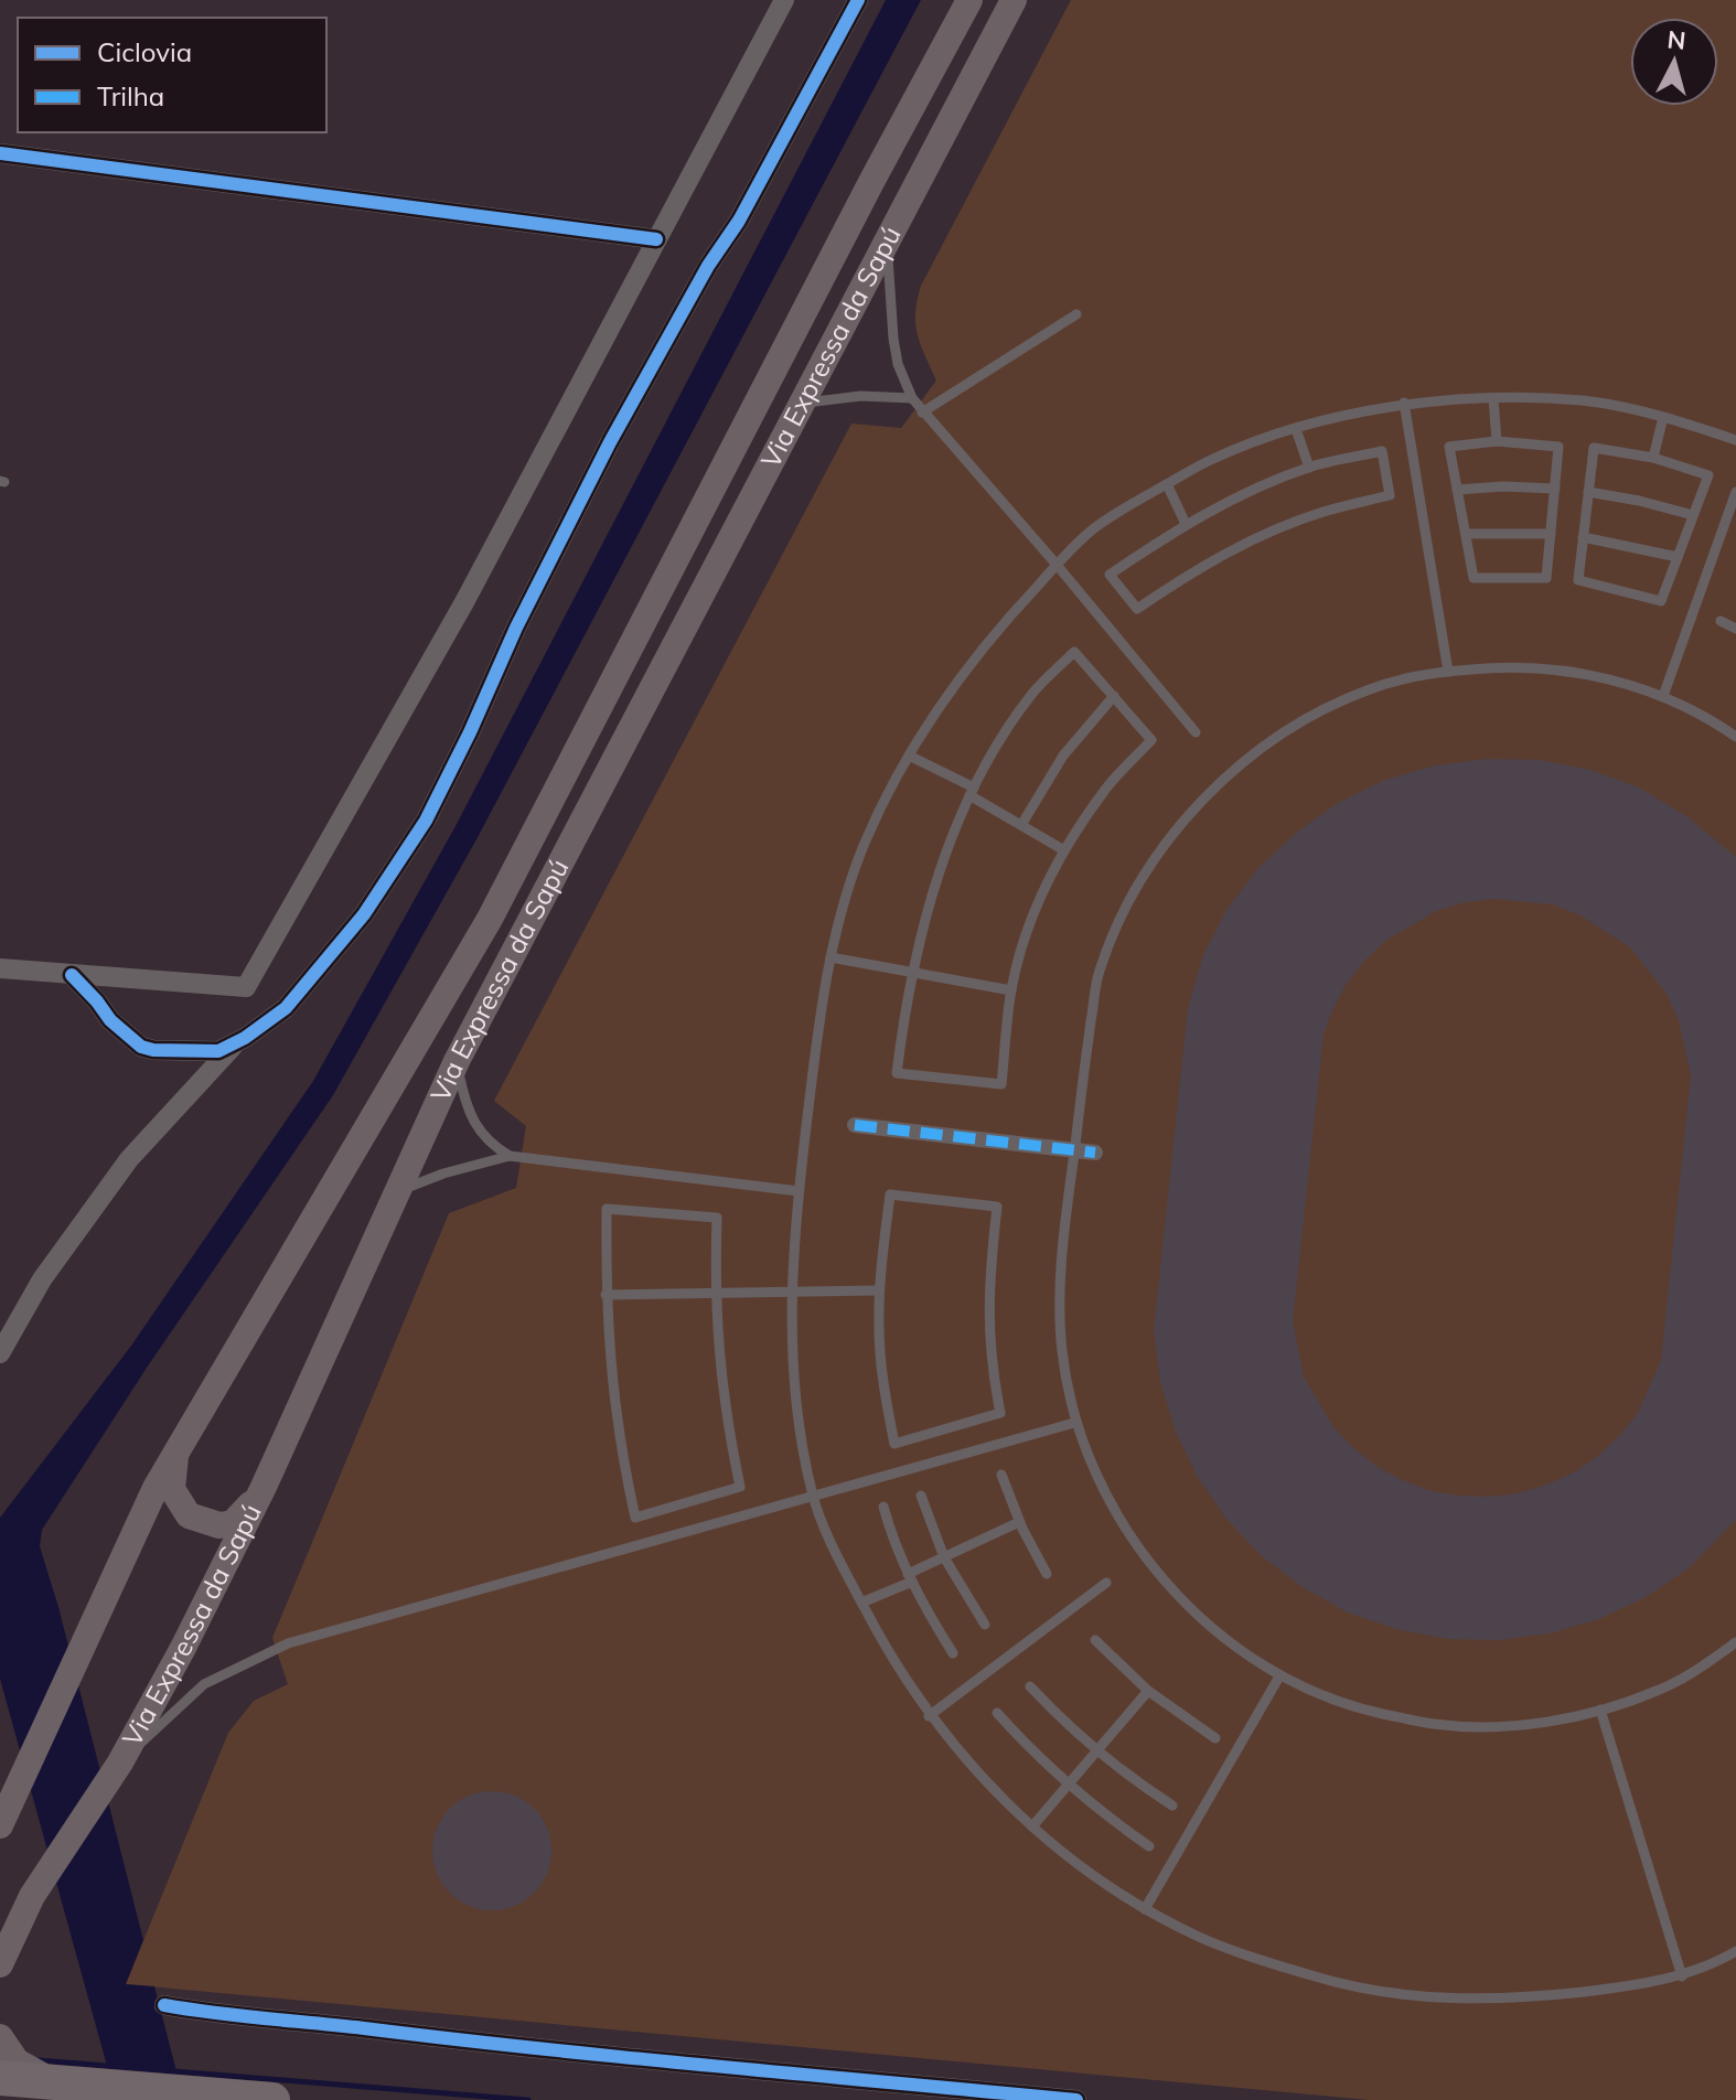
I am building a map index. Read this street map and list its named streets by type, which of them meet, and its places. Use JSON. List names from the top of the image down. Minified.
{"streets":{"main road":["Via Expressa da Sapú"]},"legend":["Ciclovia","Trilha"],"north":"top"}
